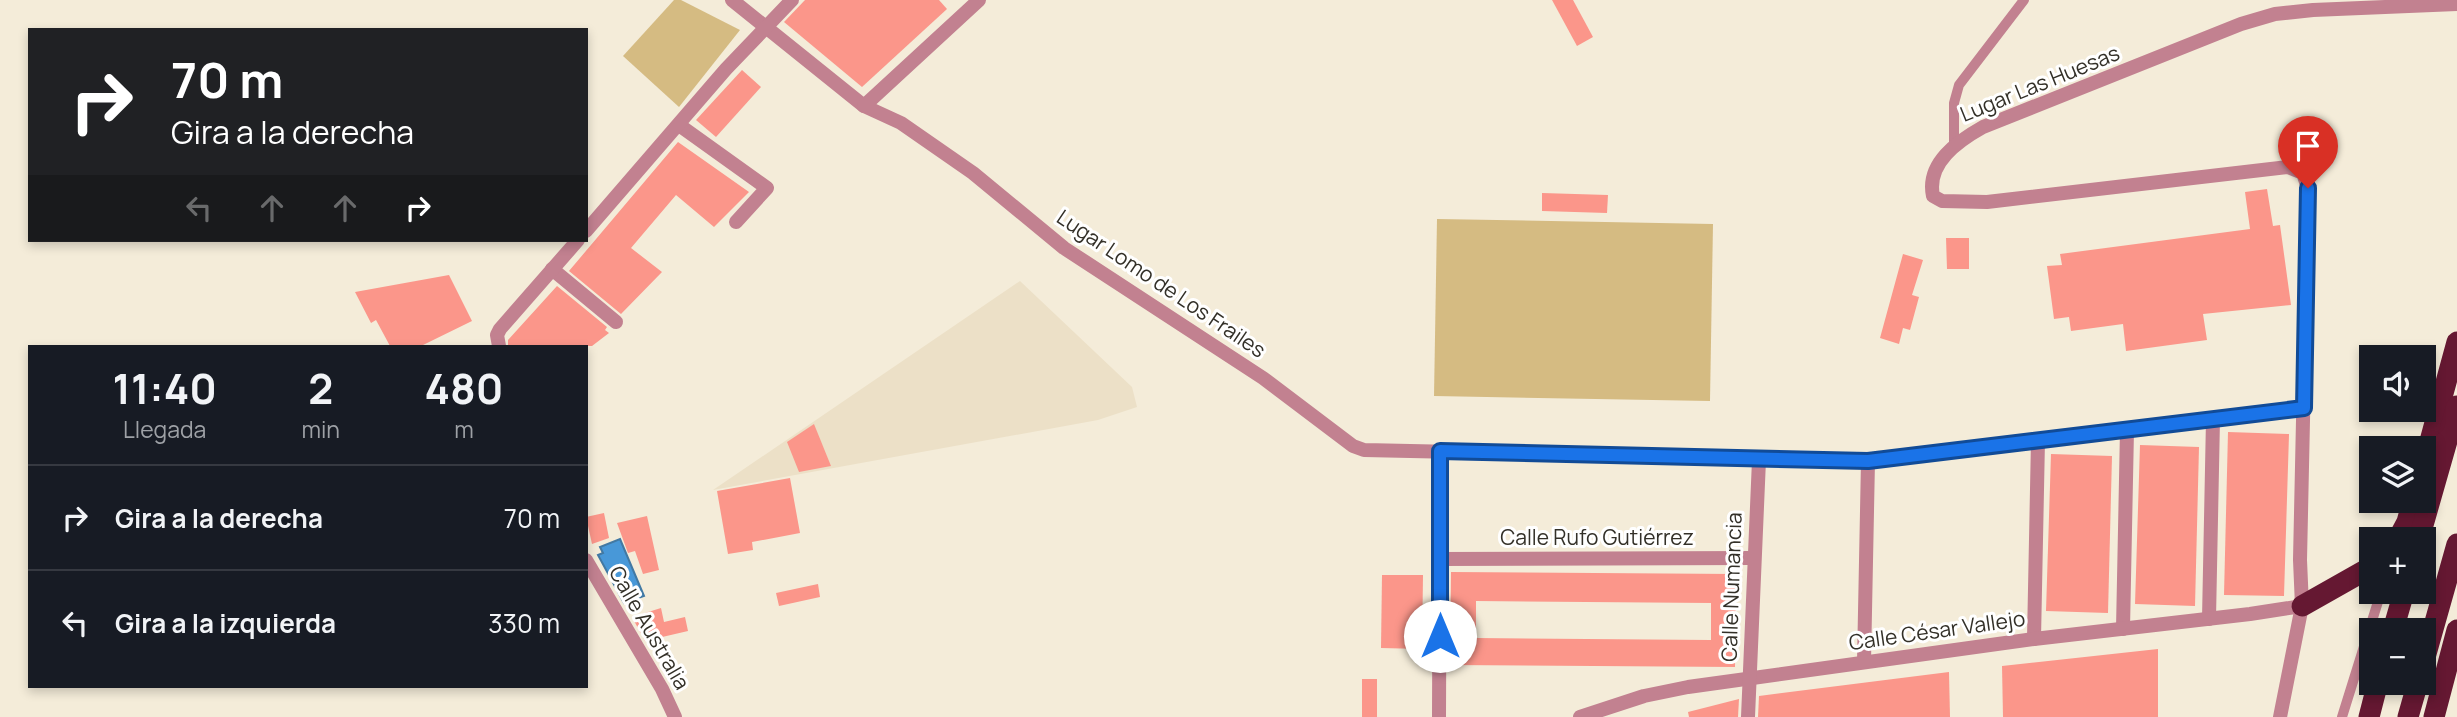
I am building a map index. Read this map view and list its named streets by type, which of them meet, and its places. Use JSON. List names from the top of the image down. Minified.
{"streets":{"street":["Lugar Las Huesas","Lugar Lomo de Los Frailes","Calle Rufo Gutiérrez","Calle Numancia","Calle Australia","Calle César Vallejo"]},"crossings":[["Calle Rufo Gutiérrez","Calle Numancia"],["Calle Numancia","Calle César Vallejo"]],"page":{"turn":["70 m","Gira a la derecha"],"map_buttons":["+","−"],"eta":["11:40","Llegada","2","min","480","m"],"list":[{"name":"Gira a la derecha","value":"70 m"},{"name":"Gira a la izquierda","value":"330 m"}]}}
